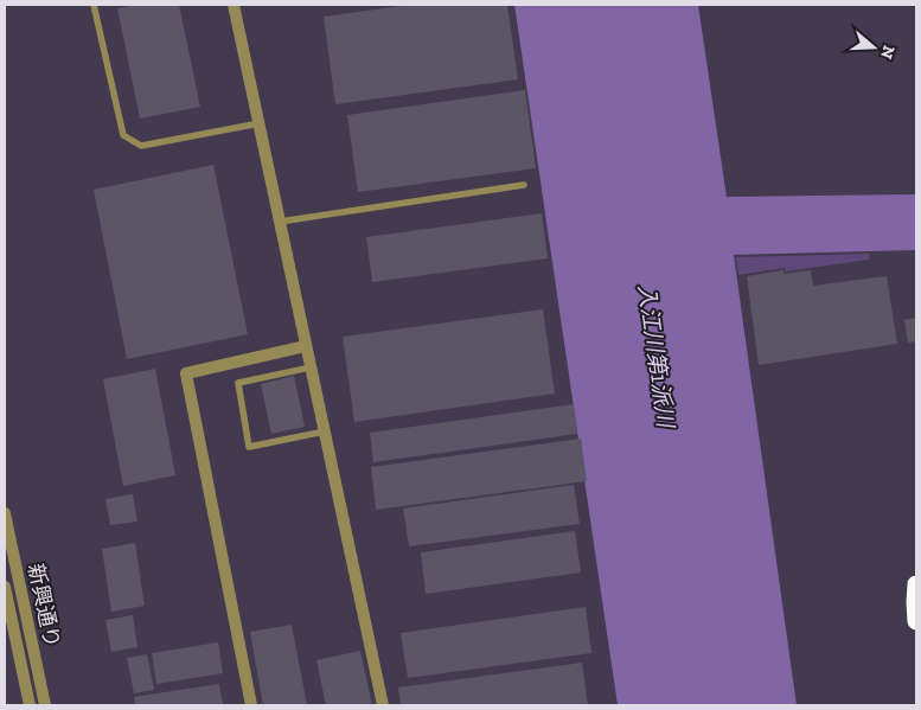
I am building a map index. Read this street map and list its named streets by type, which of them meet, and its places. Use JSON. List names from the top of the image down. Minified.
{"streets":{"street":["新興通り"]},"water":["入江川第1派川"],"north":"right"}
